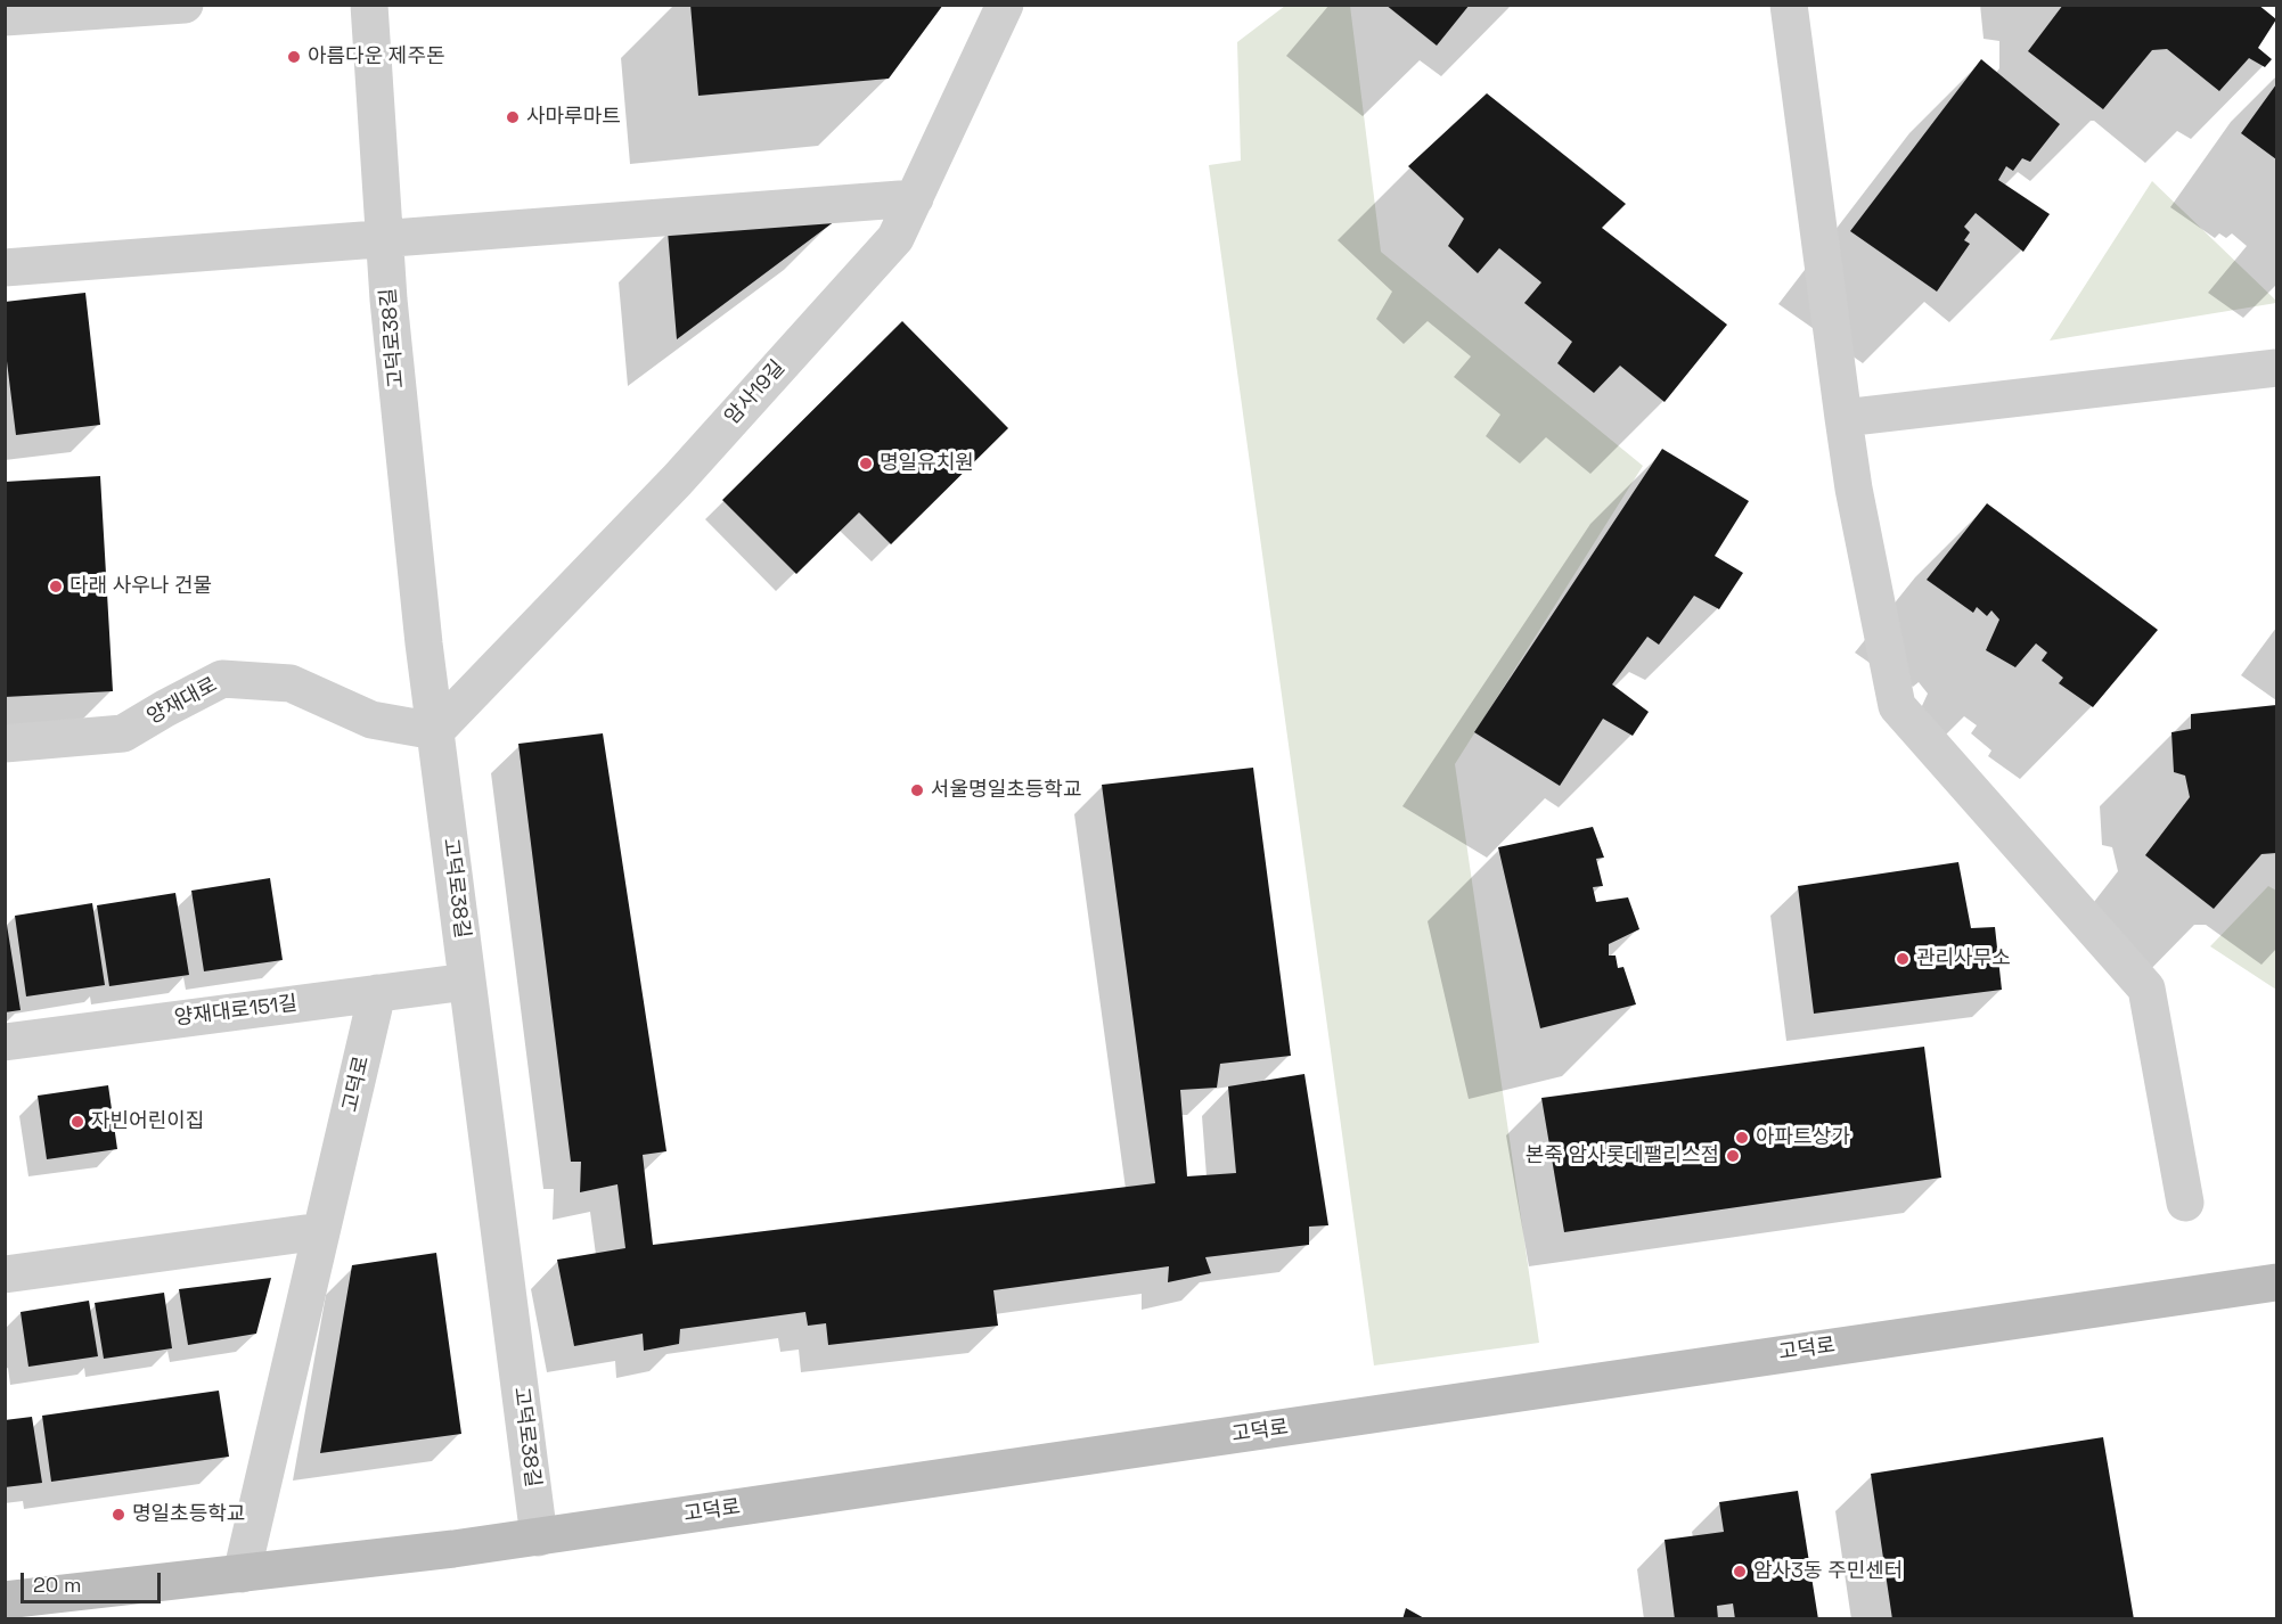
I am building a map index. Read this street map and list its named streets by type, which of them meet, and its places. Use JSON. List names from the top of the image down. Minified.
{"streets":{"main road":["고덕로"],"street":["고덕로38길","암사19길","양재대로","양재대로151길"]},"crossings":[["고덕로38길","암사19길"],["고덕로38길","양재대로"],["고덕로38길","양재대로151길"],["고덕로38길","고덕로"],["암사19길","양재대로"],["양재대로151길","고덕로"]],"places":["아름다운 제주돈","사마루마트","명일유치원","다래 사우나 건물","서울명일초등학교","관리사무소","자빈어린이집","아파트상가","본죽 암사롯데팰리스점","명일초등학교","암사3동 주민센터"],"scale_bar":"20 m"}
